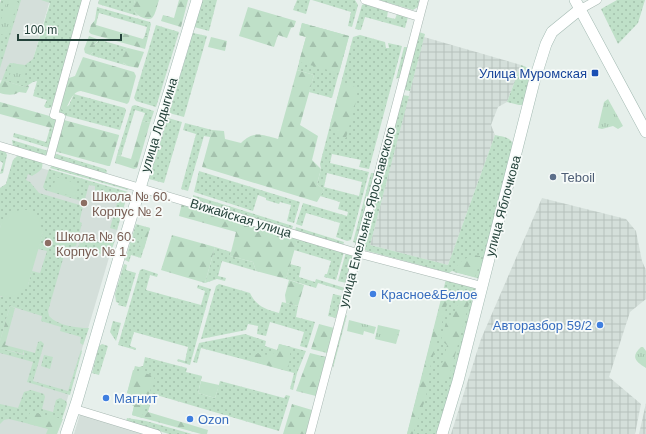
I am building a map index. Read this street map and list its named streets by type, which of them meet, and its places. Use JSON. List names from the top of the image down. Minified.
{"streets":{"main road":["улица Лодыгина","улица Яблочкова"],"street":["улица Емельяна Ярославского","Вижайская улица"]},"crossings":[["улица Лодыгина","Вижайская улица"],["улица Яблочкова","Вижайская улица"],["улица Емельяна Ярославского","Вижайская улица"]],"places":{"transit":["Улица Муромская"],"other":["Teboil","Школа № 60. Корпус № 2","Школа № 60. Корпус № 1","Красное&Белое","Авторазбор 59/2","Магнит","Ozon"]},"scale_bar":"100 m"}
